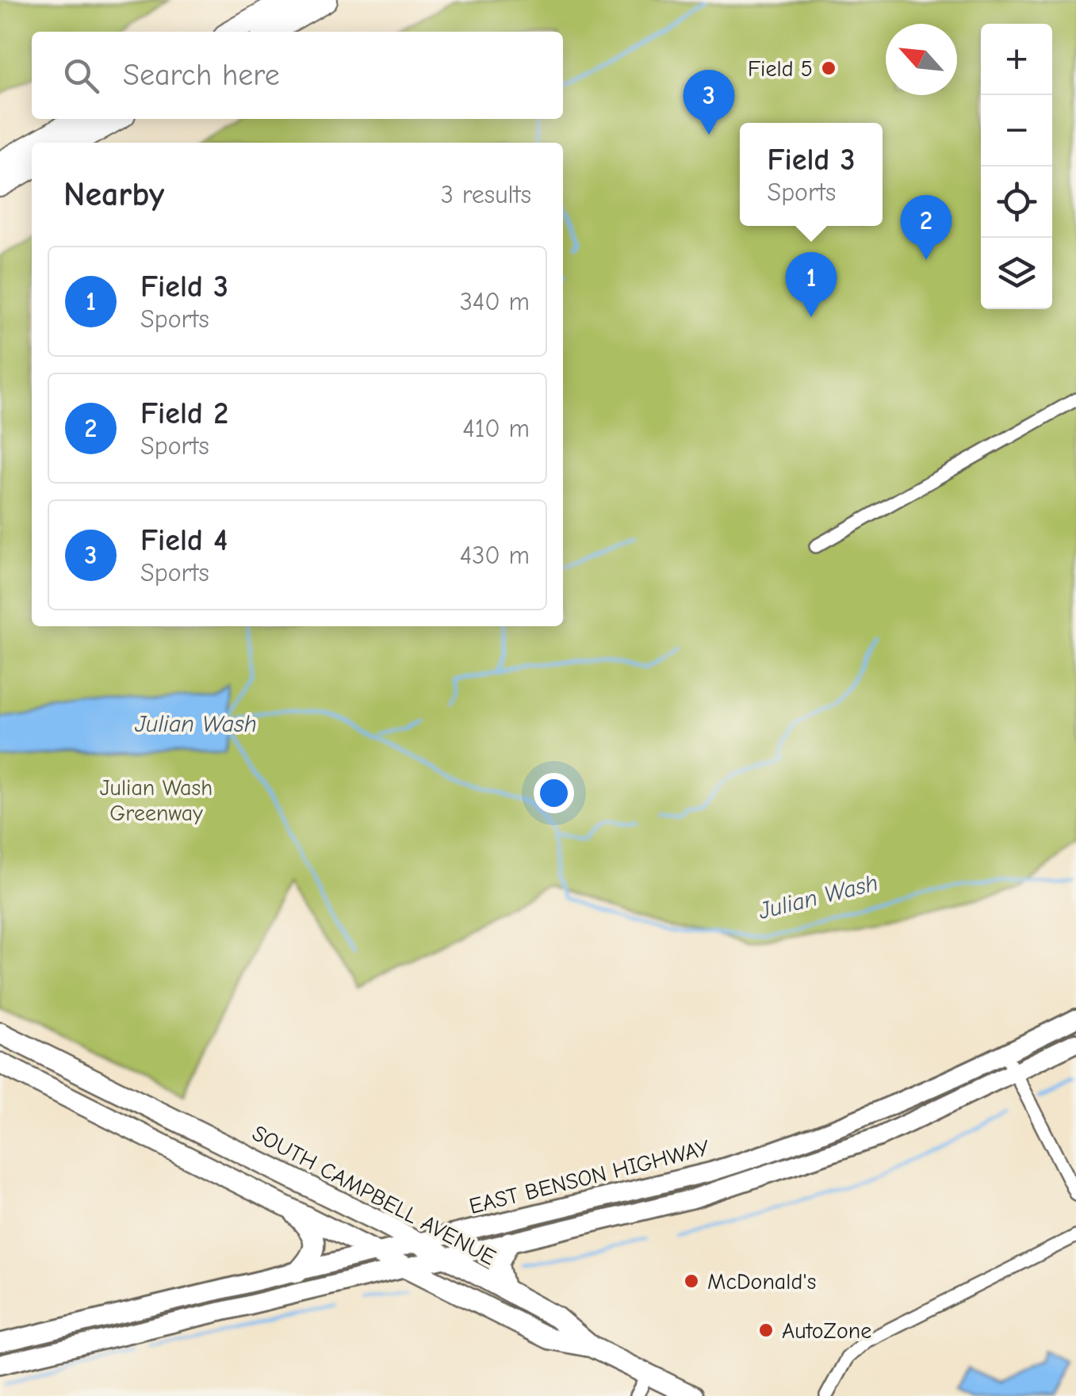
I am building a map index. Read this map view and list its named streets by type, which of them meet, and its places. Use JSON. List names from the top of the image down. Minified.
{"streets":{"main road":["EAST BENSON HIGHWAY","SOUTH CAMPBELL AVENUE"]},"crossings":[["EAST BENSON HIGHWAY","SOUTH CAMPBELL AVENUE"]],"water":["Julian Wash"],"parks":["Julian Wash Greenway"],"places":["Field 5","McDonald's","AutoZone"],"north":"top left","page":{"map_buttons":["+","−"],"search":"Search here","pins":["3","2","1"],"popup":["Field 3","Sports"],"heading":["Nearby","3 results"],"list":[{"mark":"1","name":"Field 3","note":"Sports","value":"340 m"},{"mark":"2","name":"Field 2","note":"Sports","value":"410 m"},{"mark":"3","name":"Field 4","note":"Sports","value":"430 m"}]}}
